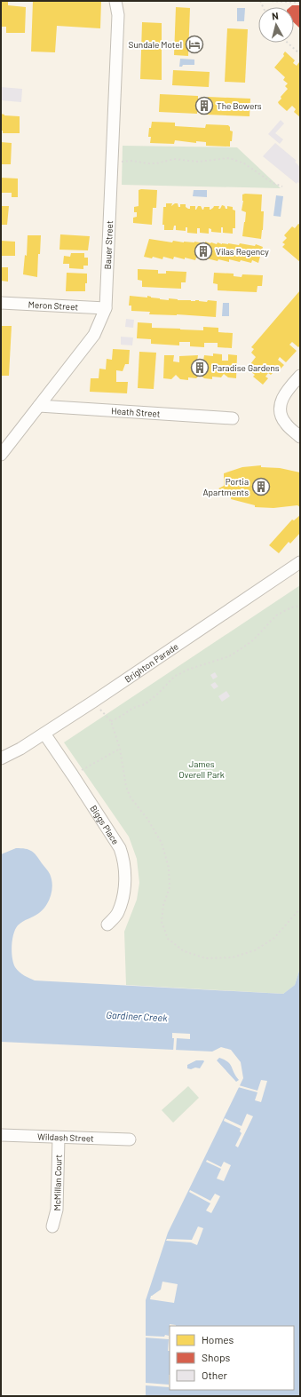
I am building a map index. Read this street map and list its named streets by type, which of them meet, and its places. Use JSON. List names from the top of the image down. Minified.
{"streets":{"street":["Bauer Street","Meron Street","Heath Street","Brighton Parade","Biggs Place","Wildash Street","McMillan Court"]},"crossings":[["Bauer Street","Meron Street"],["Bauer Street","Heath Street"],["Brighton Parade","Biggs Place"],["Wildash Street","McMillan Court"]],"water":["Gardiner Creek"],"parks":["James Overell Park"],"places":{"hotel":["Sundale Motel"],"building":["The Bowers","Vilas Regency","Paradise Gardens","Portia Apartments"]},"legend":["Homes","Shops","Other"],"north":"top"}
